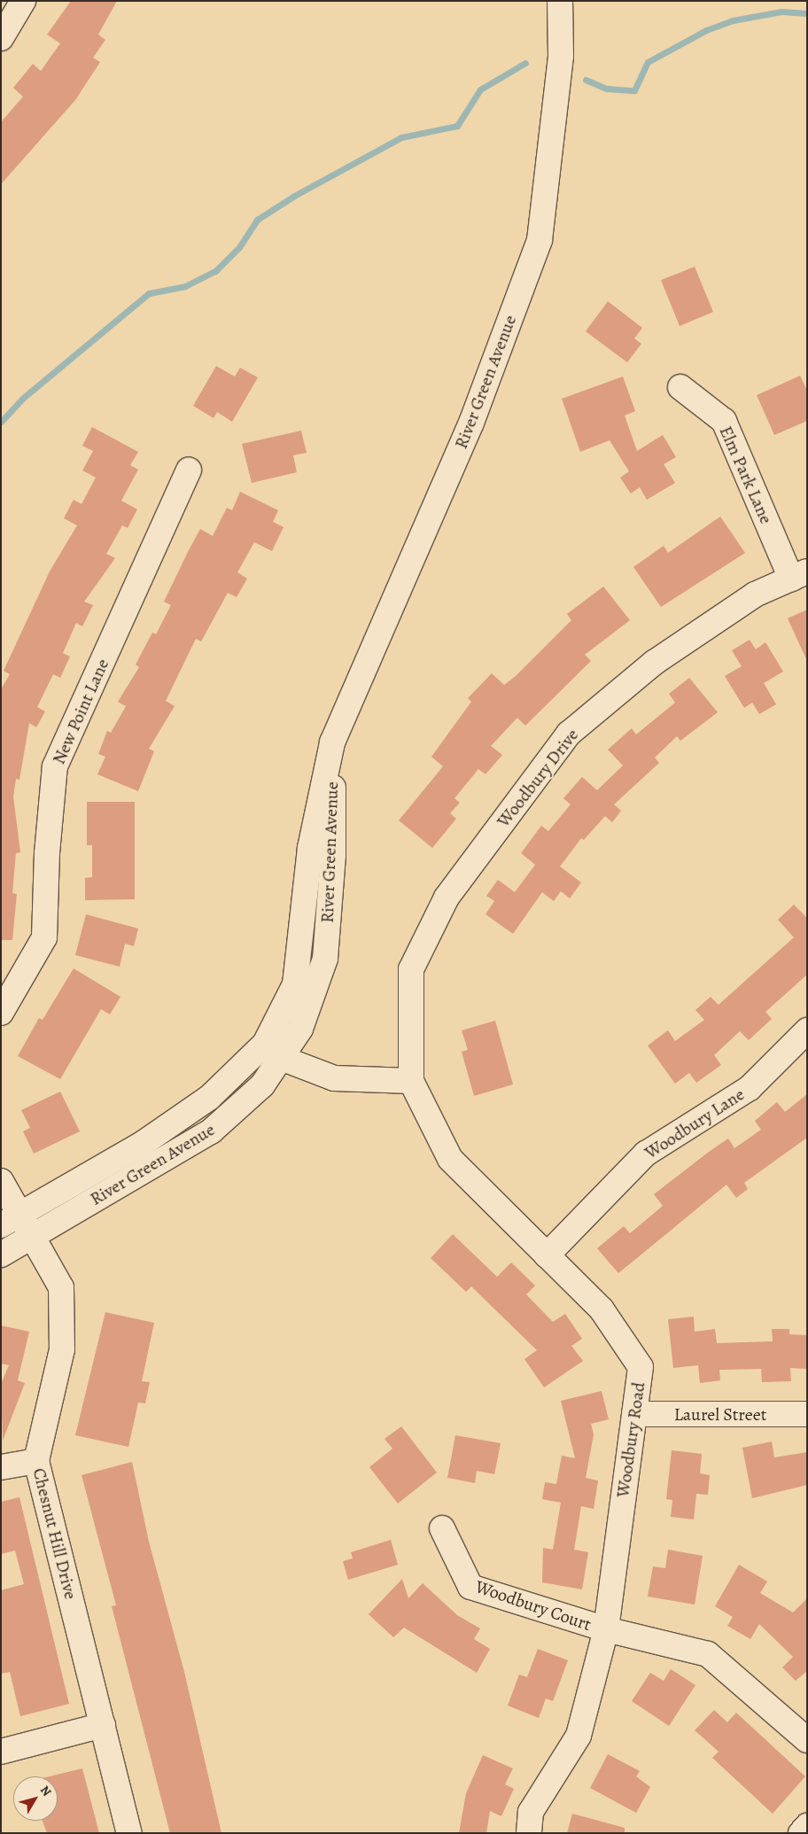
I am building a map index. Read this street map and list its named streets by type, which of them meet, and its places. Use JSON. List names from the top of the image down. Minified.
{"streets":{"street":["River Green Avenue","Elm Park Lane","New Point Lane","Woodbury Drive","Woodbury Lane","Laurel Street","Woodbury Road","Chesnut Hill Drive","Woodbury Court"]},"crossings":[["River Green Avenue","Chesnut Hill Drive"],["Elm Park Lane","Woodbury Drive"],["Woodbury Drive","Woodbury Road"],["Woodbury Lane","Woodbury Road"],["Laurel Street","Woodbury Road"],["Woodbury Road","Woodbury Court"]],"north":"top right"}
